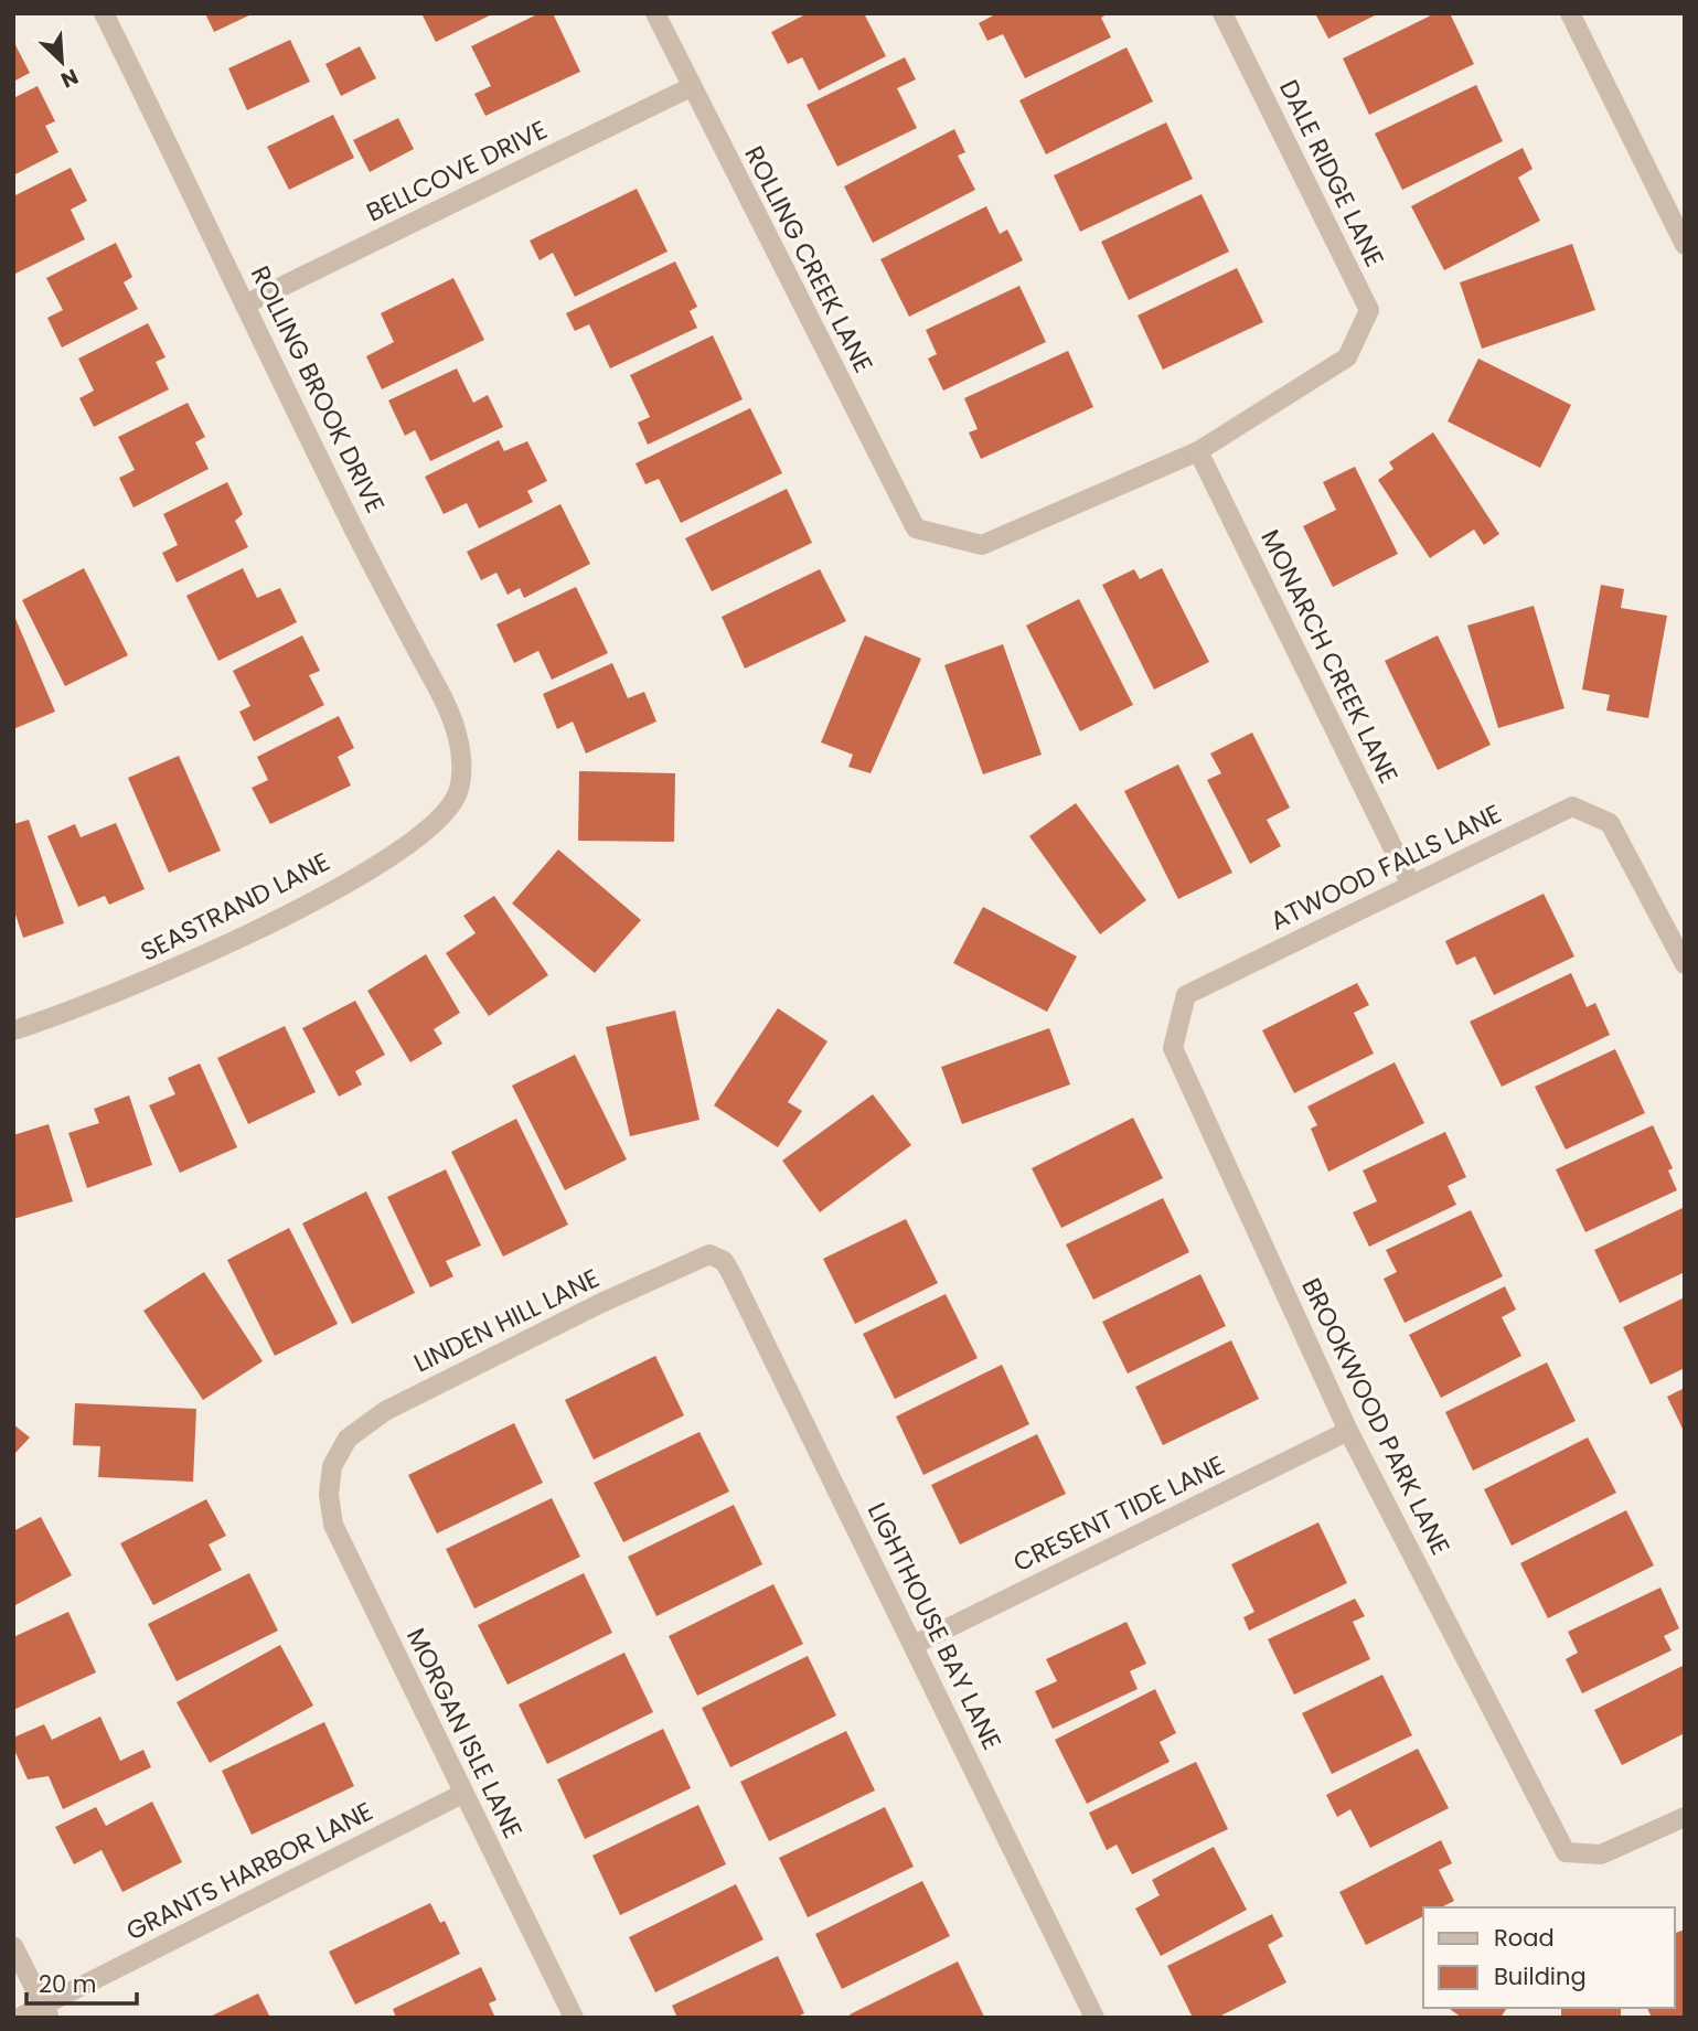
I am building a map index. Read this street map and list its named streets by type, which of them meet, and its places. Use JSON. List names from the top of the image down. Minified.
{"streets":{"street":["BELLCOVE DRIVE","DALE RIDGE LANE","ROLLING CREEK LANE","ROLLING BROOK DRIVE","MONARCH CREEK LANE","ATWOOD FALLS LANE","SEASTRAND LANE","LINDEN HILL LANE","BROOKWOOD PARK LANE","CRESENT TIDE LANE","LIGHTHOUSE BAY LANE","MORGAN ISLE LANE","GRANTS HARBOR LANE"]},"crossings":[["BELLCOVE DRIVE","ROLLING CREEK LANE"],["BELLCOVE DRIVE","ROLLING BROOK DRIVE"],["DALE RIDGE LANE","ROLLING CREEK LANE"],["DALE RIDGE LANE","MONARCH CREEK LANE"],["ROLLING CREEK LANE","MONARCH CREEK LANE"],["ROLLING BROOK DRIVE","SEASTRAND LANE"],["MONARCH CREEK LANE","ATWOOD FALLS LANE"],["ATWOOD FALLS LANE","BROOKWOOD PARK LANE"],["LINDEN HILL LANE","LIGHTHOUSE BAY LANE"],["LINDEN HILL LANE","MORGAN ISLE LANE"],["BROOKWOOD PARK LANE","CRESENT TIDE LANE"],["CRESENT TIDE LANE","LIGHTHOUSE BAY LANE"],["MORGAN ISLE LANE","GRANTS HARBOR LANE"]],"legend":["Road","Building"],"scale_bar":"20 m","north":"bottom right"}
